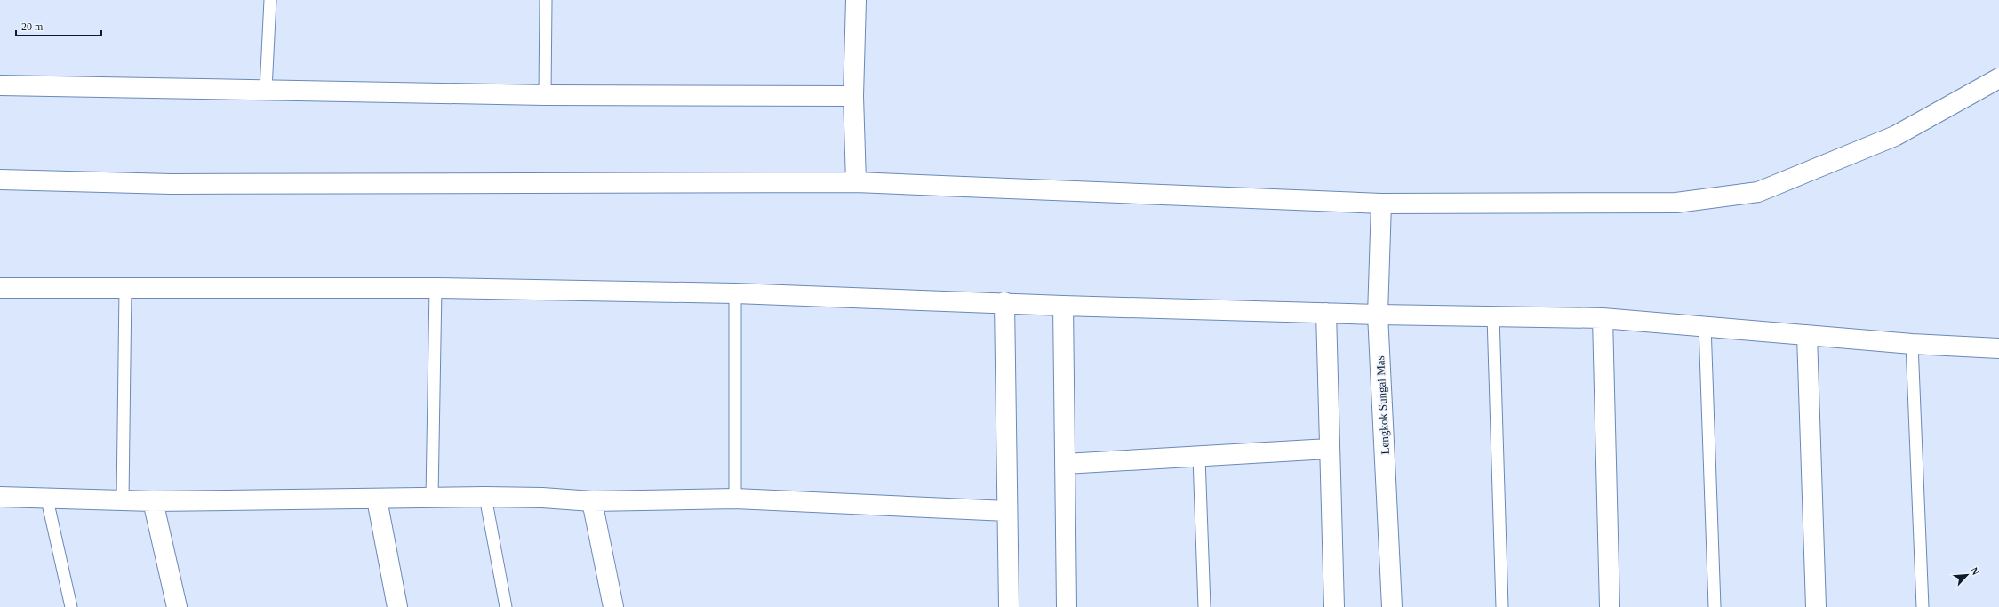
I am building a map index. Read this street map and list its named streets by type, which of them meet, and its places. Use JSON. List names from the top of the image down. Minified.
{"streets":{"street":["Lengkok Sungai Mas"]},"scale_bar":"20 m","north":"top right"}
